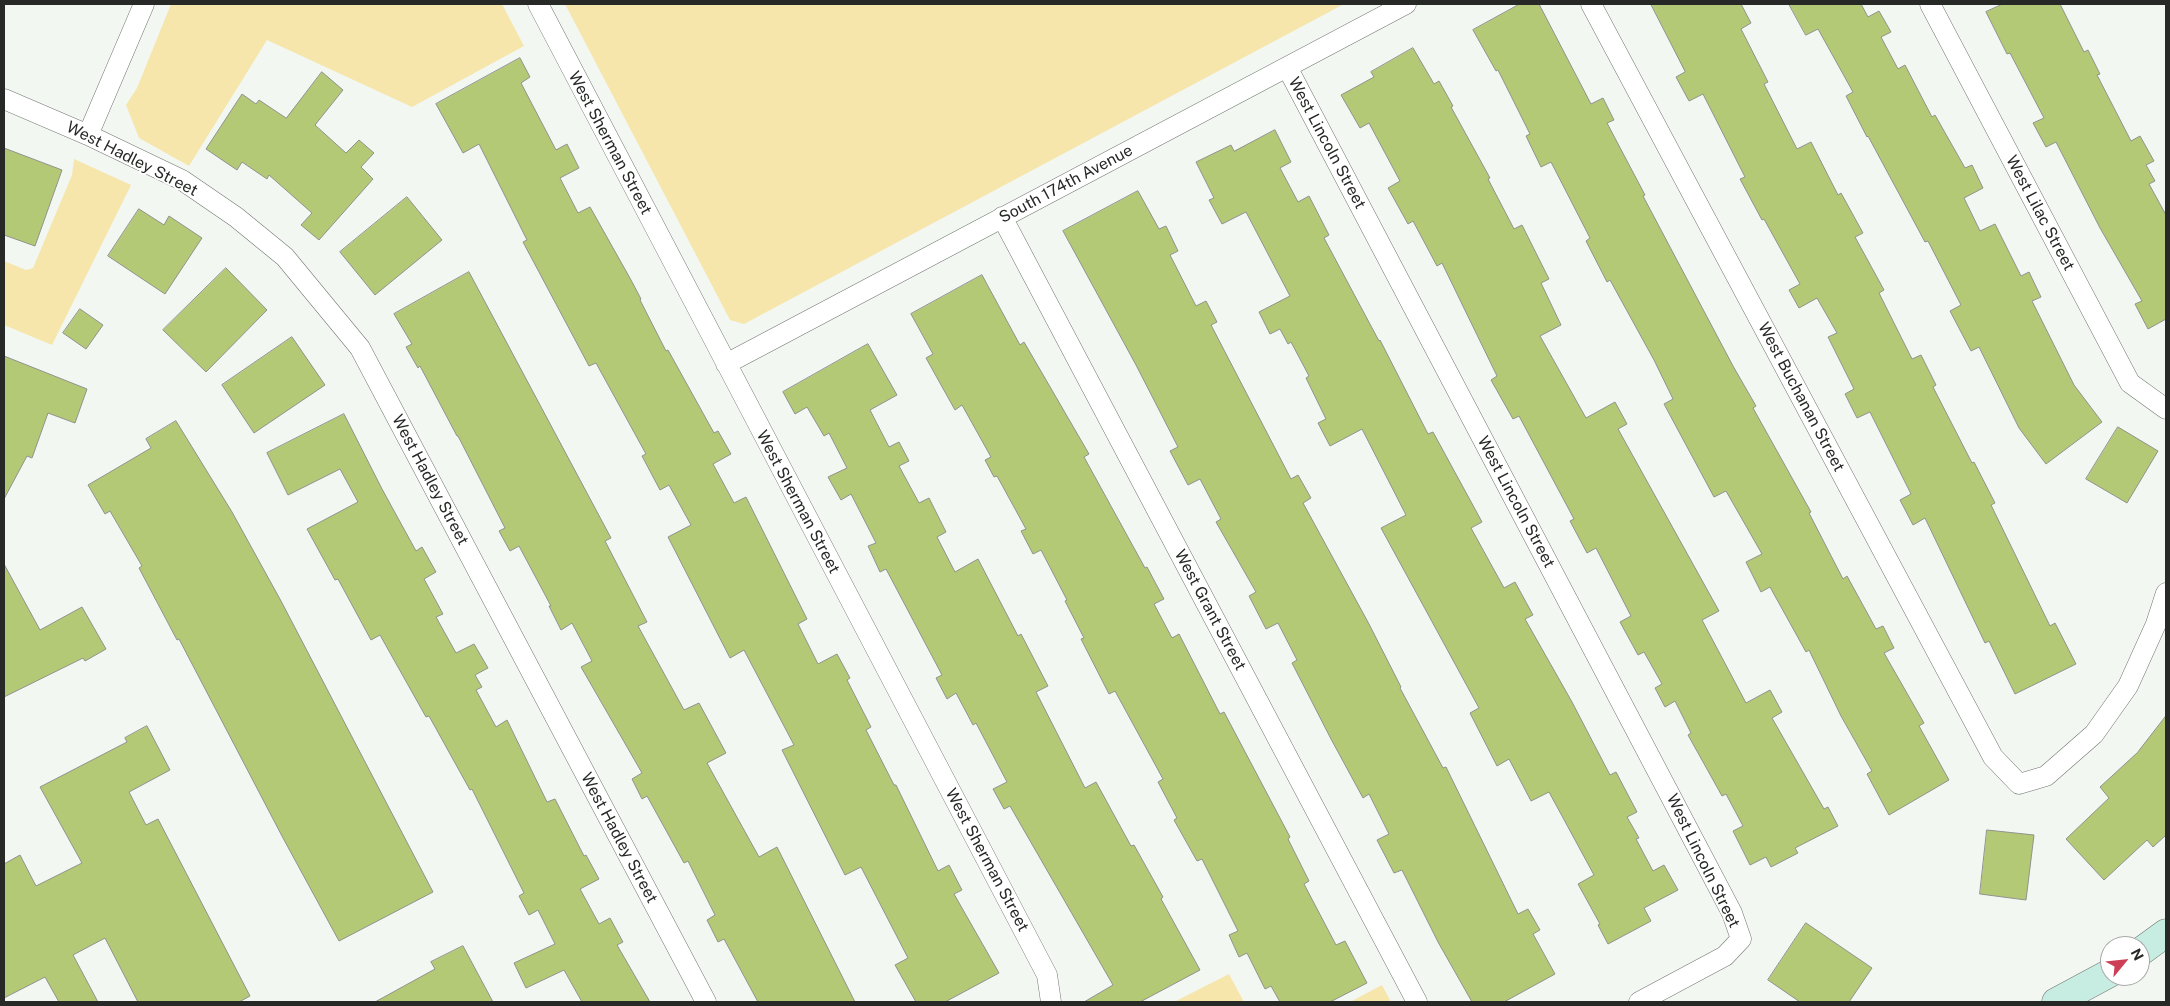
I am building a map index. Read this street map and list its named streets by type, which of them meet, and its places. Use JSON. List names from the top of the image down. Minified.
{"streets":{"street":["West Sherman Street","West Lincoln Street","West Hadley Street","South 174th Avenue","West Lilac Street","West Buchanan Street","West Grant Street"]},"crossings":[["West Sherman Street","South 174th Avenue"],["West Lincoln Street","South 174th Avenue"],["South 174th Avenue","West Grant Street"]],"north":"top right"}
